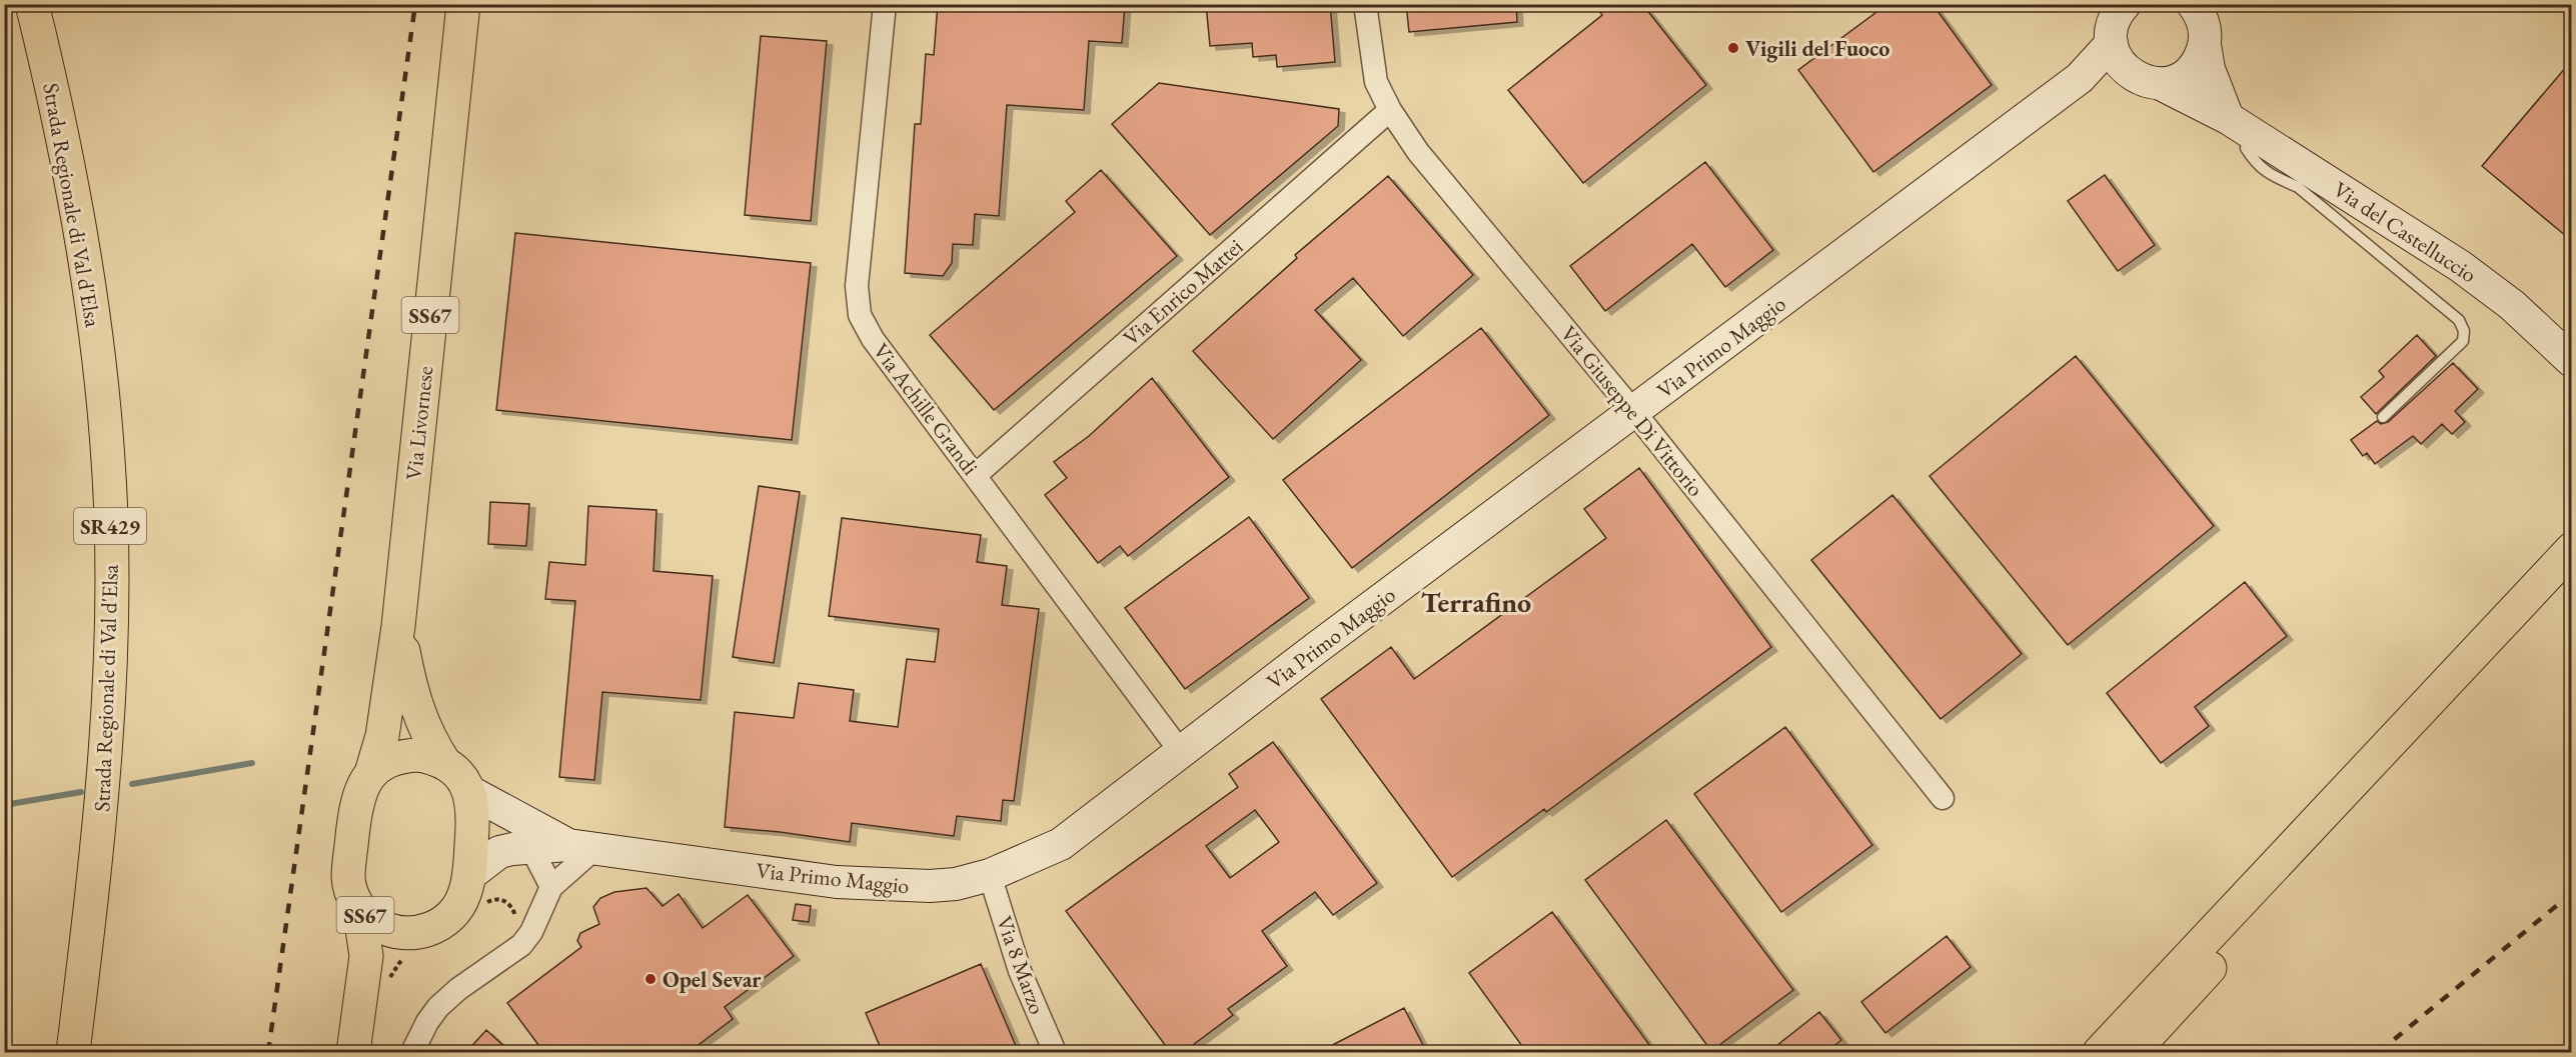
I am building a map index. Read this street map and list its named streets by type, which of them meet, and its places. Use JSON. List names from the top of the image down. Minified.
{"streets":{"main road":["Strada Regionale di Val d'Elsa","Via del Castelluccio","SS67","Via Primo Maggio","Via Livornese","SR429"],"street":["Via Enrico Mattei","Via Achille Grandi","Via Giuseppe Di Vittorio","Via 8 Marzo"]},"crossings":[["Via del Castelluccio","Via Primo Maggio"],["Via Enrico Mattei","Via Achille Grandi"],["Via Enrico Mattei","Via Giuseppe Di Vittorio"],["Via Primo Maggio","Via Achille Grandi"],["Via Primo Maggio","Via Giuseppe Di Vittorio"],["Via Primo Maggio","Via Livornese"],["Via Primo Maggio","Via 8 Marzo"]],"districts":["Terrafino"],"places":["Vigili del Fuoco","Opel Sevar"]}
